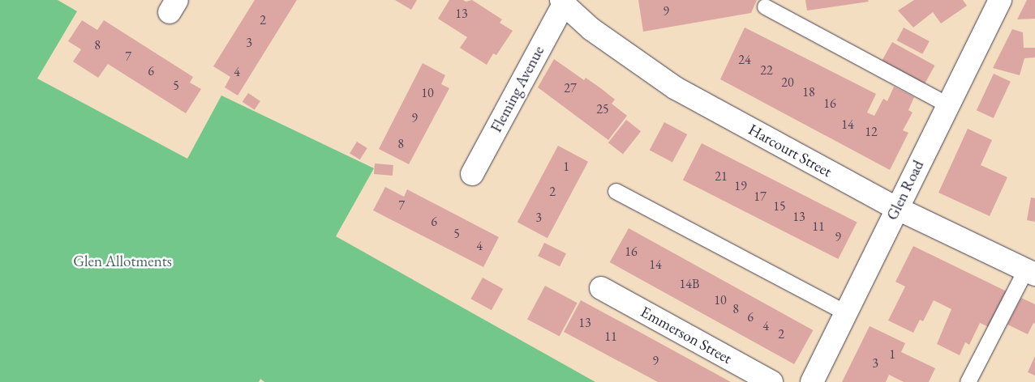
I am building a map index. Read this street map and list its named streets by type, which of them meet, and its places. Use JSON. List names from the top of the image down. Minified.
{"streets":{"street":["Fleming Avenue","Harcourt Street","Glen Road","Emmerson Street"]},"crossings":[["Fleming Avenue","Harcourt Street"],["Harcourt Street","Glen Road"]],"parks":["Glen Allotments"],"house_numbers":["9","13","2","3","8","7","24","22","6","4","20","5","27","18","10","16","25","9","14","12","8","1","21","19","2","17","7","15","13","3","6","11","5","9","4","16","14","14B","10","8","6","13","4","2","11","1","9","3"]}
